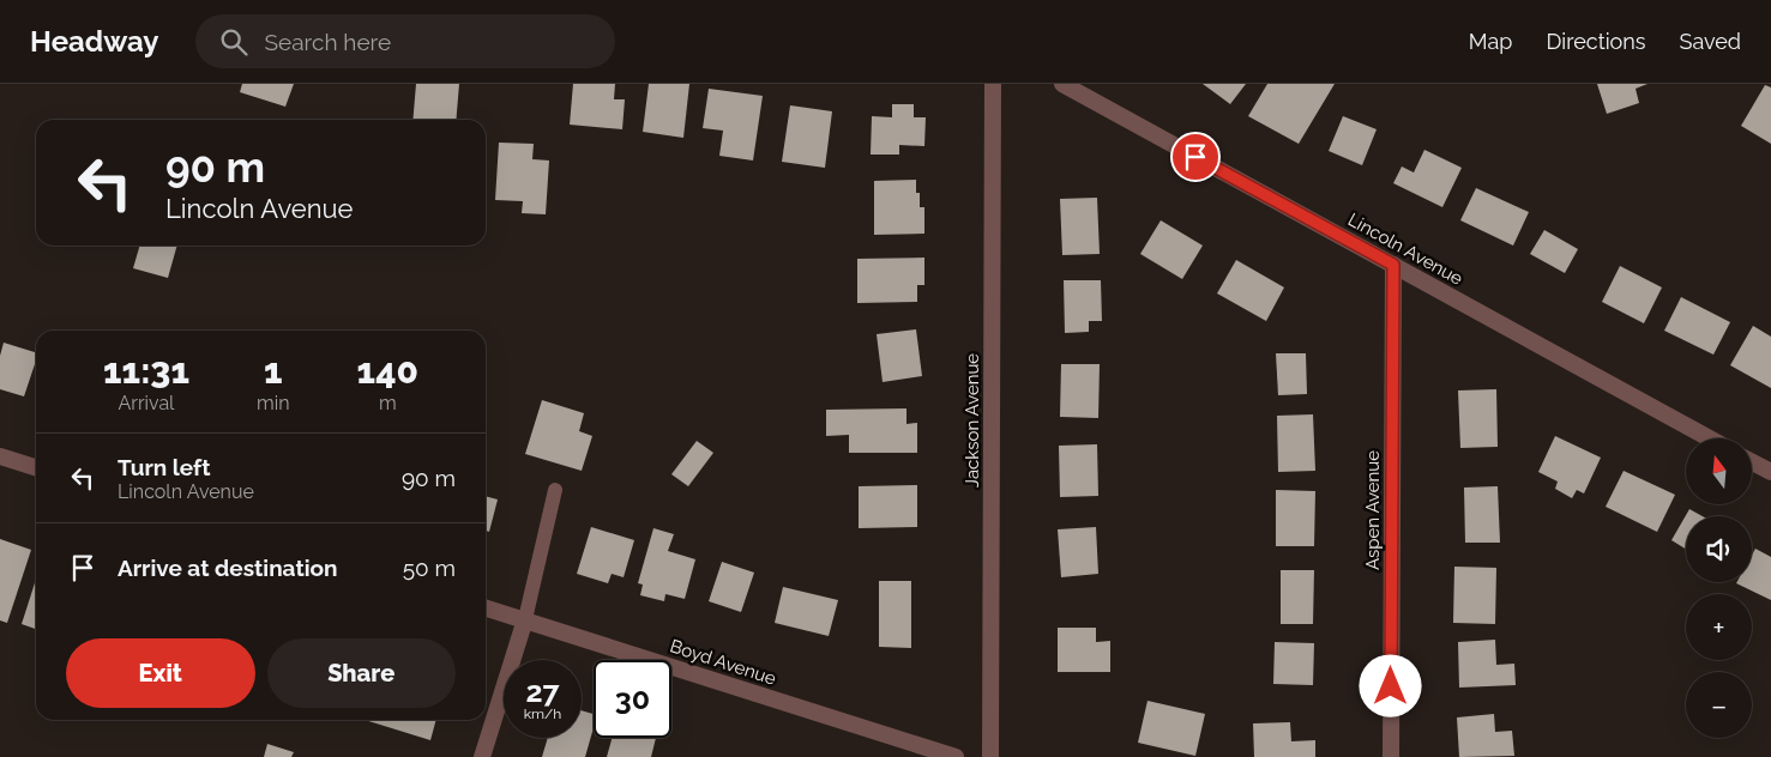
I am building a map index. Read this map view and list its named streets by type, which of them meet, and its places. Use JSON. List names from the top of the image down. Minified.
{"streets":{"street":["Lincoln Avenue","Jackson Avenue","Aspen Avenue","Boyd Avenue"]},"crossings":[["Lincoln Avenue","Aspen Avenue"]],"north":"top","page":{"header":"Headway","search":"Search here","nav":["Map","Directions","Saved"],"turn":["90 m","Lincoln Avenue"],"eta":["11:31","Arrival","1","min","140","m"],"list":[{"name":"Turn left","note":"Lincoln Avenue","value":"90 m"},{"name":"Arrive at destination","value":"50 m"}],"map_buttons":["+","−"],"buttons":["Exit","Share"],"speed":"27 km/h","limit":"30"}}
